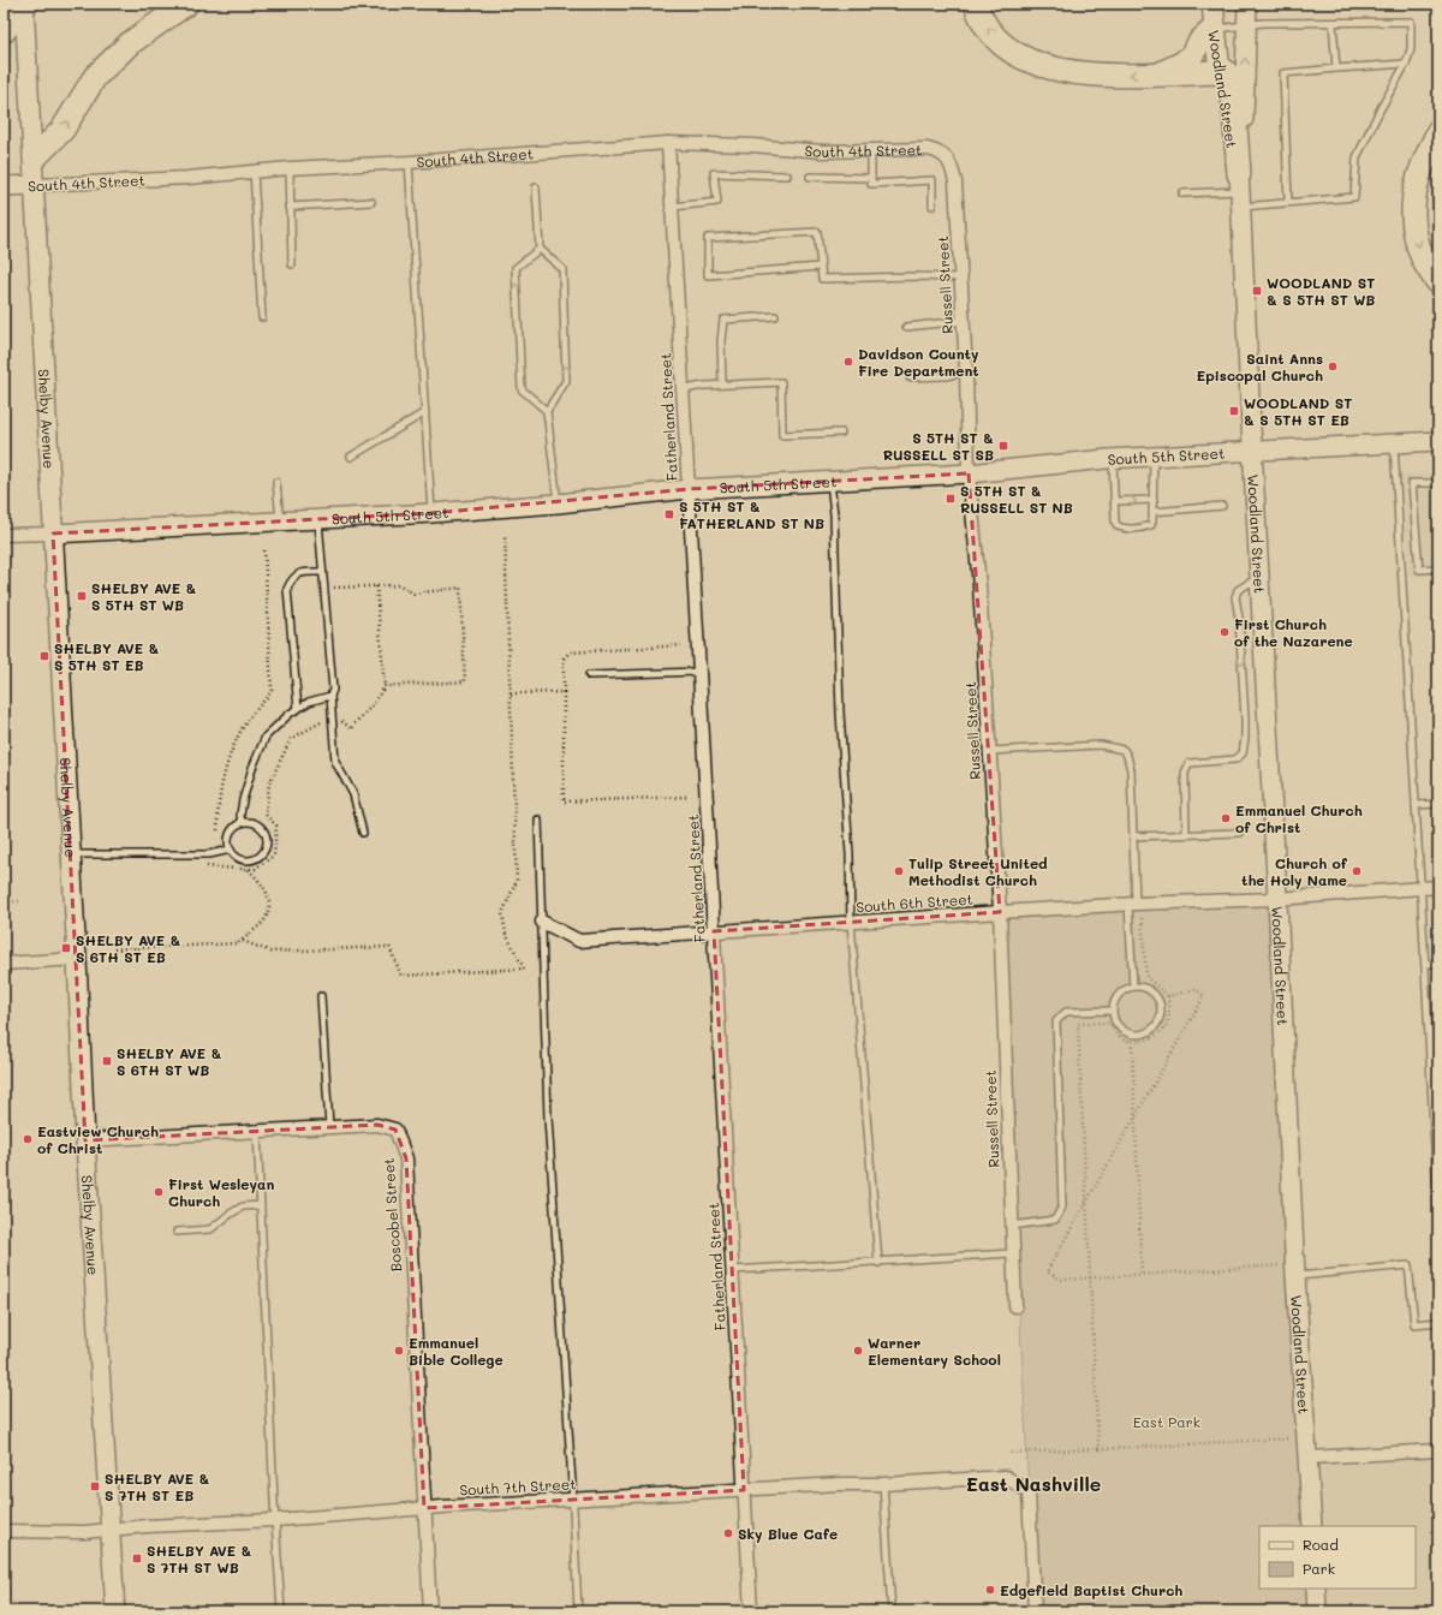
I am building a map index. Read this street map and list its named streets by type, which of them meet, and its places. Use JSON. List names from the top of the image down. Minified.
{"streets":{"main road":["Woodland Street","South 4th Street","Shelby Avenue","South 5th Street"],"street":["Russell Street","Fatherland Street","South 6th Street","Boscobel Street","South 7th Street"]},"crossings":[["Woodland Street","South 5th Street"],["Woodland Street","South 6th Street"],["South 4th Street","Russell Street"],["South 4th Street","Fatherland Street"],["South 4th Street","Shelby Avenue"],["Russell Street","South 5th Street"],["Russell Street","South 6th Street"],["Fatherland Street","South 5th Street"],["Fatherland Street","South 6th Street"],["Fatherland Street","South 7th Street"],["Shelby Avenue","South 5th Street"],["Shelby Avenue","Boscobel Street"],["Shelby Avenue","South 7th Street"],["Boscobel Street","South 7th Street"]],"districts":["East Nashville"],"parks":["East Park"],"places":{"transit":["WOODLAND ST & S 5TH ST WB","WOODLAND ST & S 5TH ST EB","S 5TH ST & RUSSELL ST SB","S 5TH ST & RUSSELL ST NB","S 5TH ST & FATHERLAND ST NB","SHELBY AVE & S 5TH ST WB","SHELBY AVE & S 5TH ST EB","SHELBY AVE & S 6TH ST EB","SHELBY AVE & S 6TH ST WB","SHELBY AVE & S 7TH ST EB","SHELBY AVE & S 7TH ST WB"],"other":["Davidson County Fire Department","Saint Anns Episcopal Church","First Church of the Nazarene","Emmanuel Church of Christ","Tulip Street United Methodist Church","Church of the Holy Name","Eastview Church of Christ","First Wesleyan Church","Emmanuel Bible College","Warner Elementary School","Sky Blue Cafe","Edgefield Baptist Church"]},"legend":["Road","Park"]}
